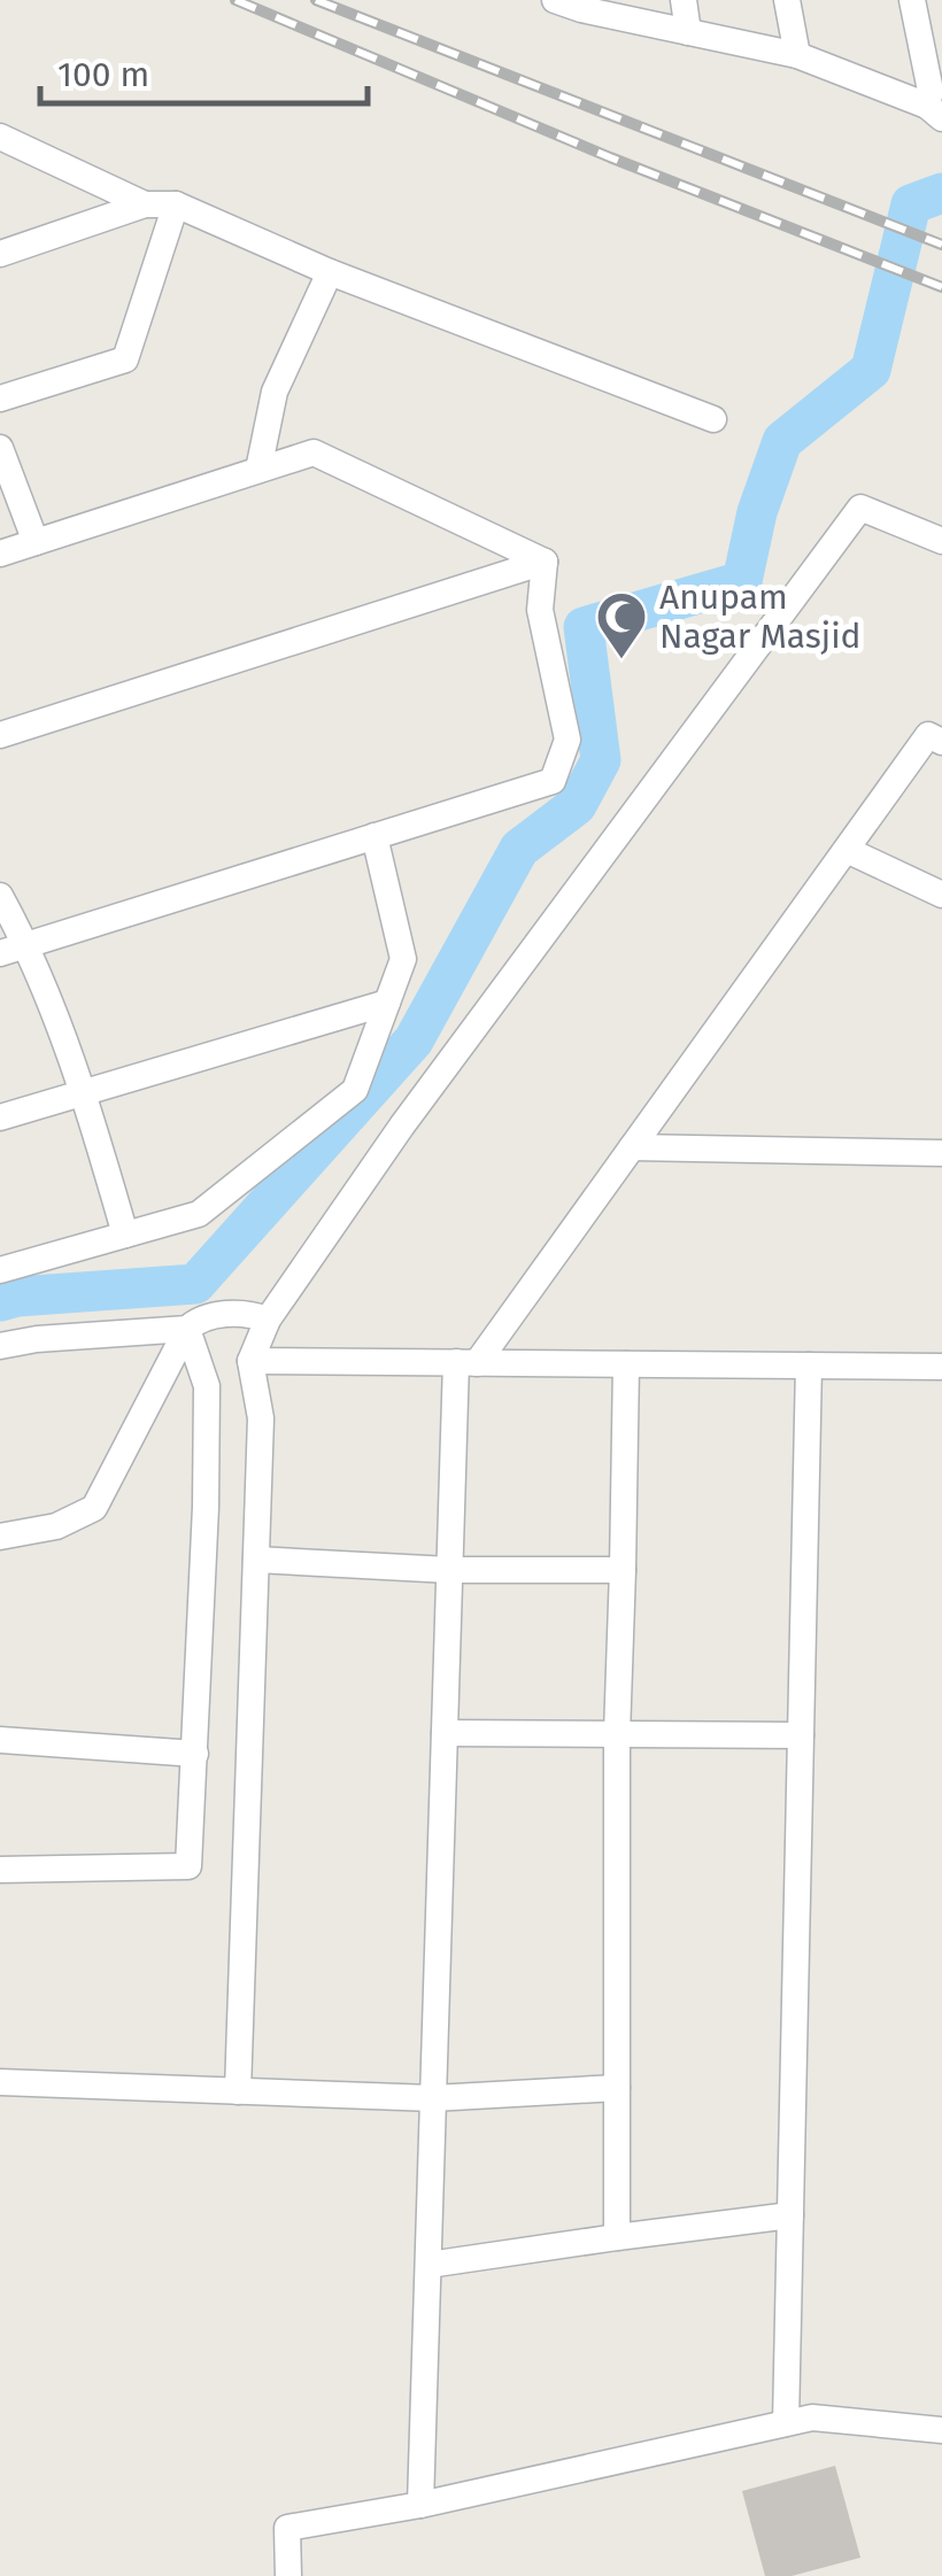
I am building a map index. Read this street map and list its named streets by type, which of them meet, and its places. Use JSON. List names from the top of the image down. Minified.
{"places":{"mosque":["Anupam Nagar Masjid"]},"scale_bar":"100 m"}
